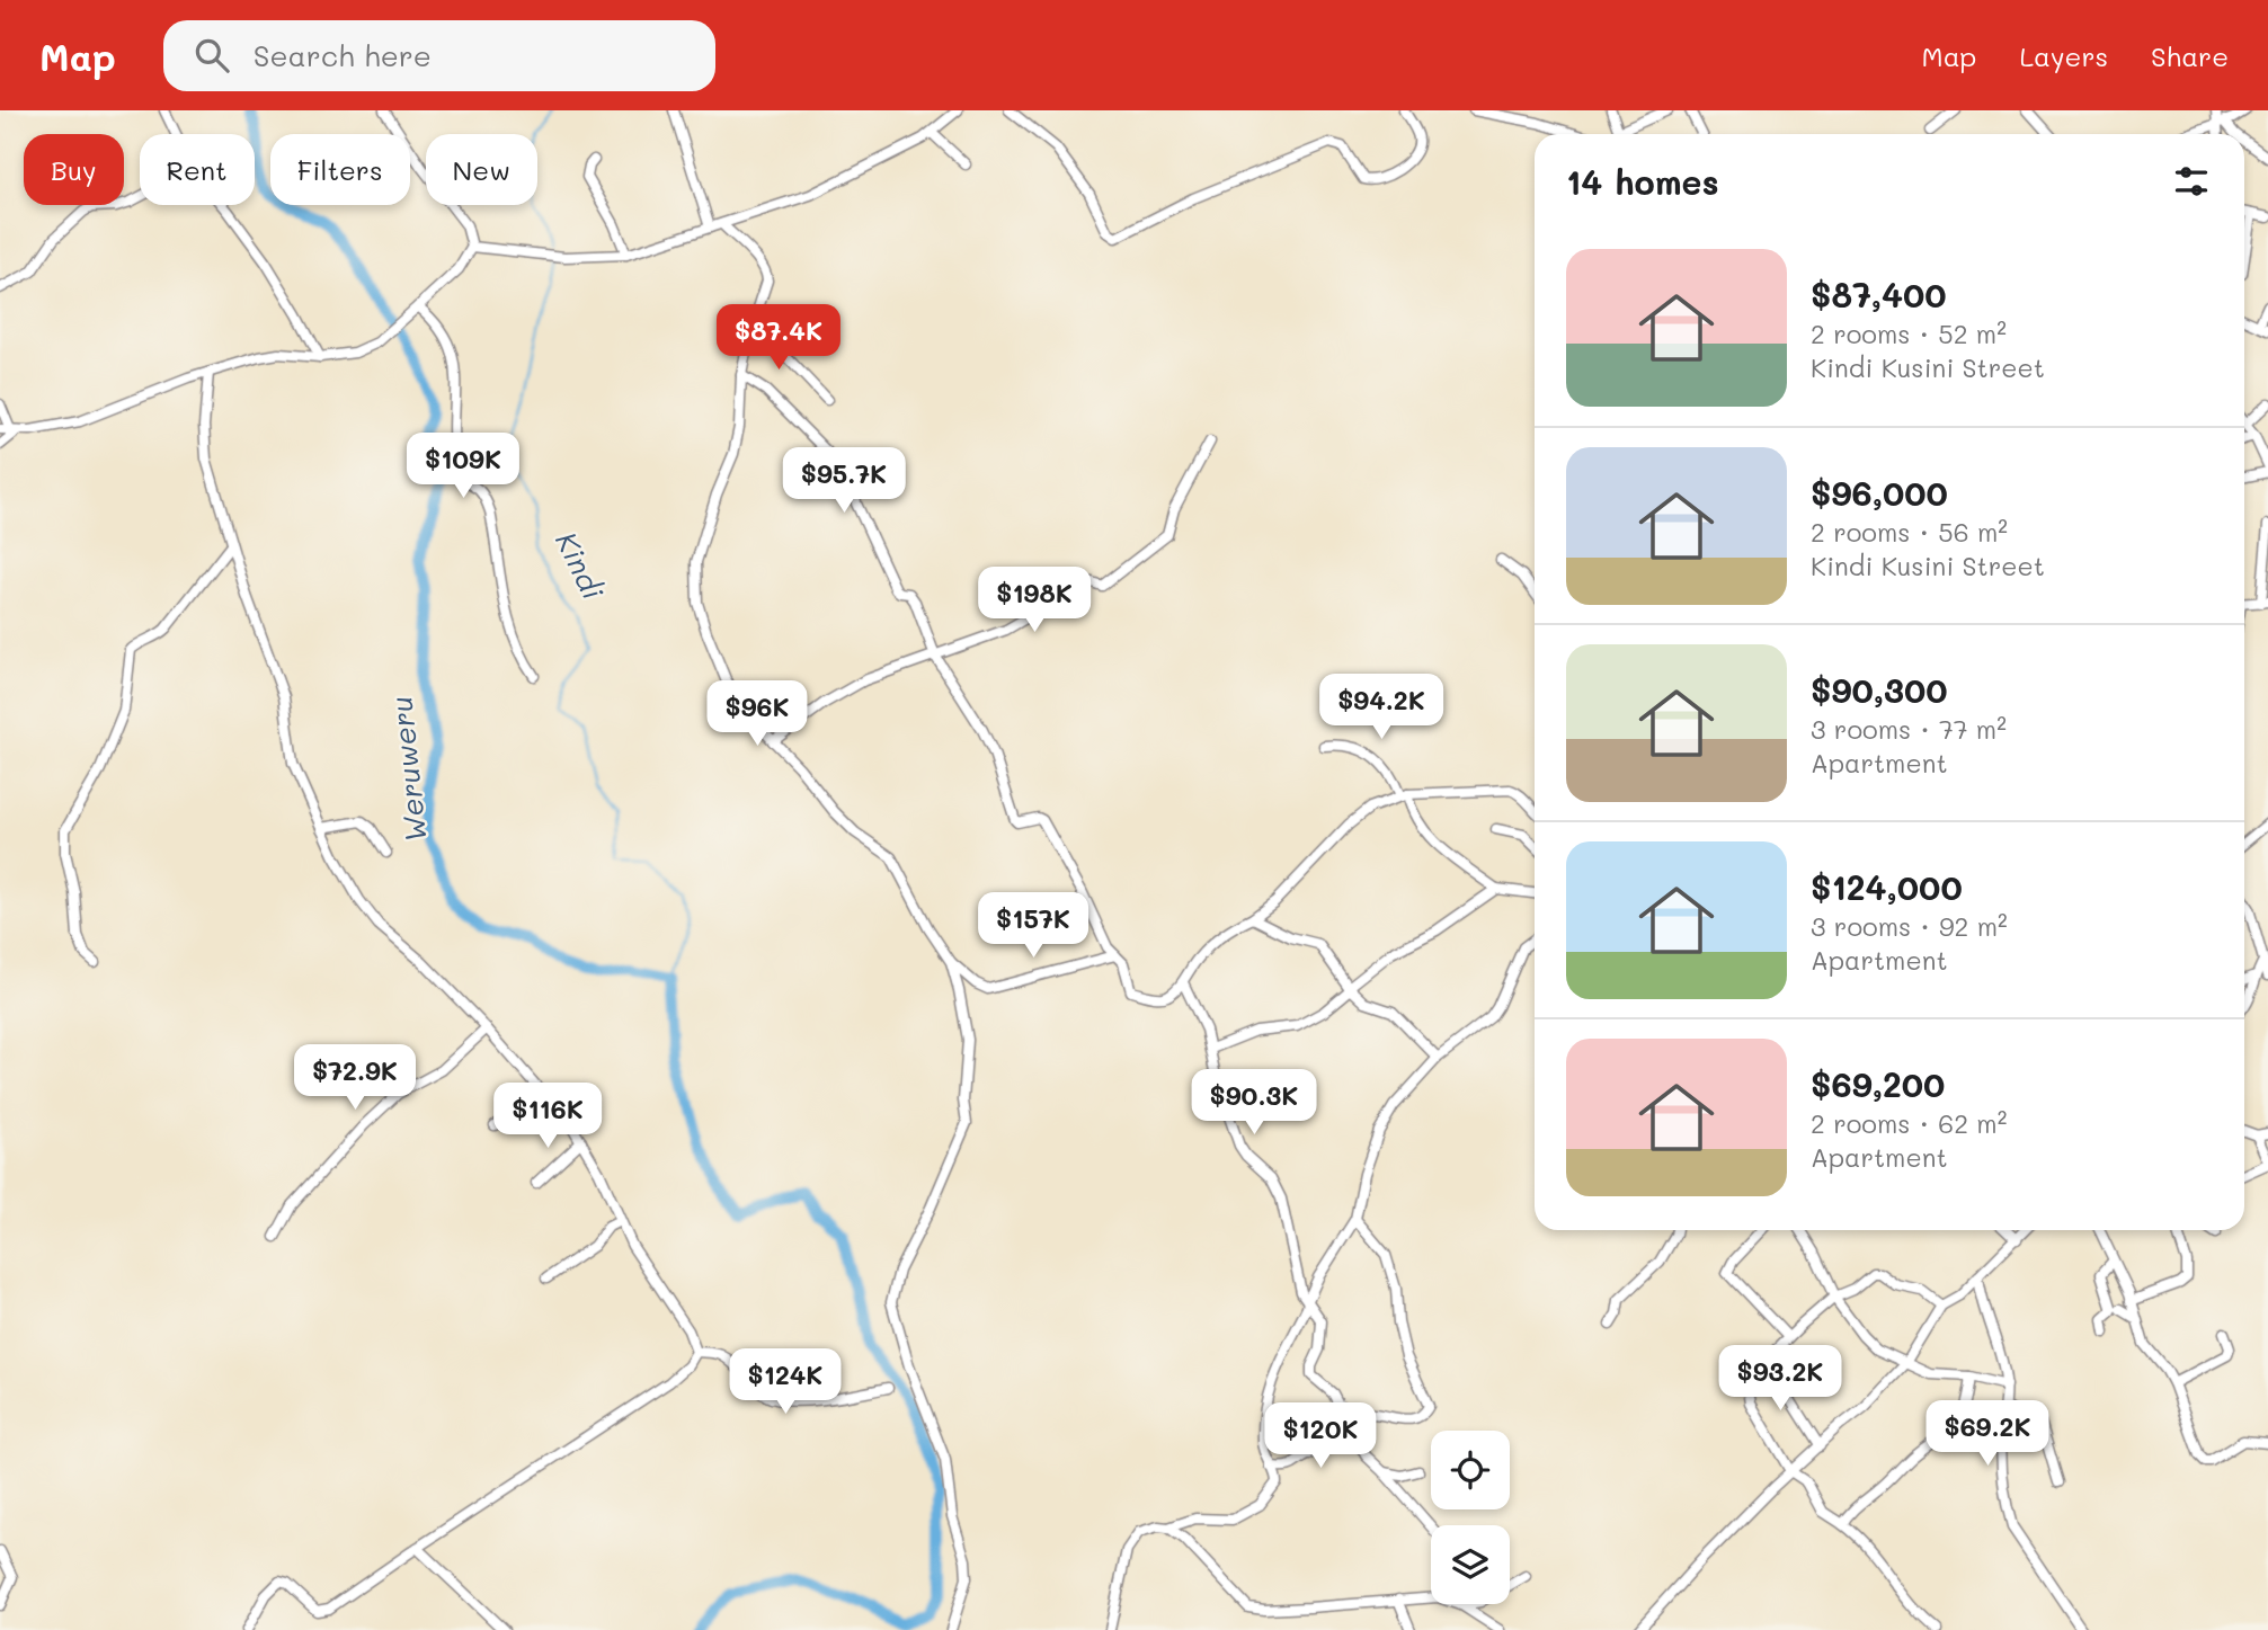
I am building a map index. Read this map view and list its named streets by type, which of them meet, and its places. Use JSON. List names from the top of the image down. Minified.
{"water":["Kindi","Weruweru"],"page":{"header":"Map","search":"Search here","nav":["Map","Layers","Share"],"chip":["Buy","Rent","Filters","New"],"heading":"14 homes","list":[{"name":"$87,400","note":"2 rooms · 52 m² · Kindi Kusini Street"},{"name":"$96,000","note":"2 rooms · 56 m² · Kindi Kusini Street"},{"name":"$90,300","note":"3 rooms · 77 m² · Apartment"},{"name":"$124,000","note":"3 rooms · 92 m² · Apartment"},{"name":"$69,200","note":"2 rooms · 62 m² · Apartment"}],"price":["$87.4K","$109K","$95.7K","$198K","$94.2K","$96K","$157K","$72.9K","$90.3K","$116K","$93.2K","$124K","$69.2K","$120K"]}}
